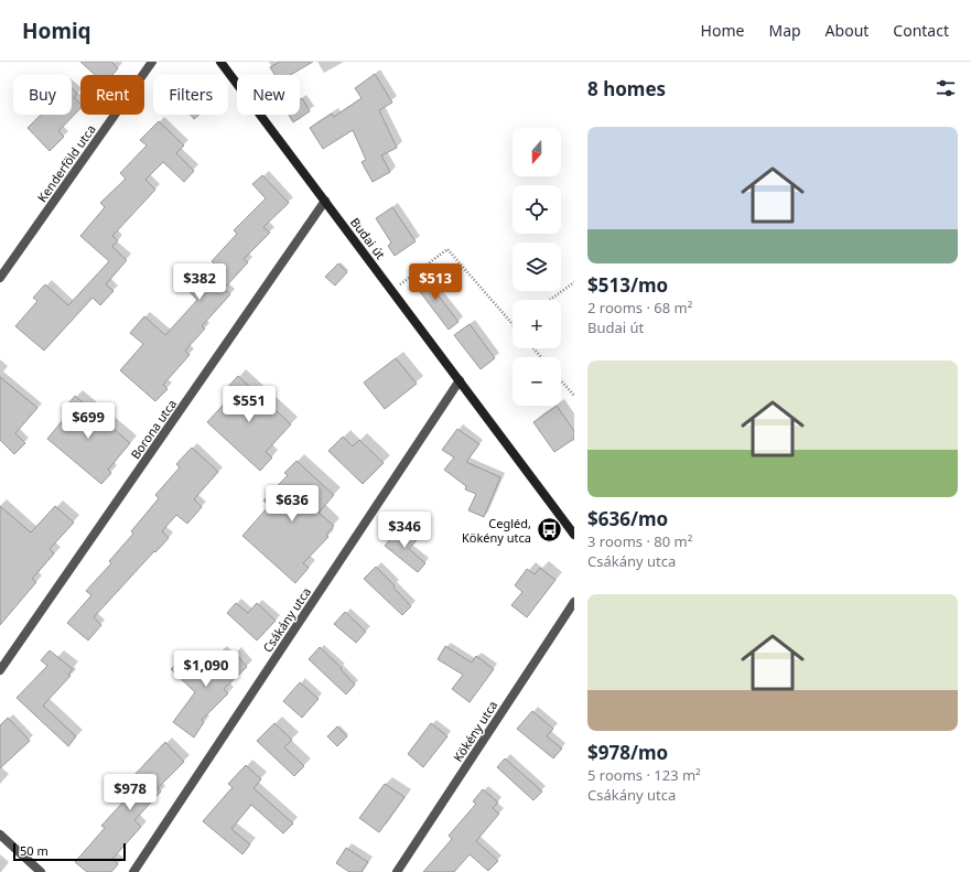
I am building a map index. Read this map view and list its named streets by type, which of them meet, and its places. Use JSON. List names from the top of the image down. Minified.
{"streets":{"street":["Kenderföld utca","Budai út","Borona utca","Csákány utca","Kökény utca"]},"crossings":[["Budai út","Borona utca"],["Budai út","Csákány utca"]],"places":{"bus stop":["Cegléd, Kökény utca"]},"scale_bar":"50 m","north":"bottom","page":{"header":"Homiq","nav":["Home","Map","About","Contact"],"heading":"8 homes","chip":["Buy","Rent","Filters","New"],"list":[{"name":"$513/mo","note":"2 rooms · 68 m² · Budai út"},{"name":"$636/mo","note":"3 rooms · 80 m² · Csákány utca"},{"name":"$978/mo","note":"5 rooms · 123 m² · Csákány utca"}],"map_buttons":["+","−"],"price":["$382","$513","$551","$699","$636","$346","$1,090","$978"],"scale":"50 m"}}
